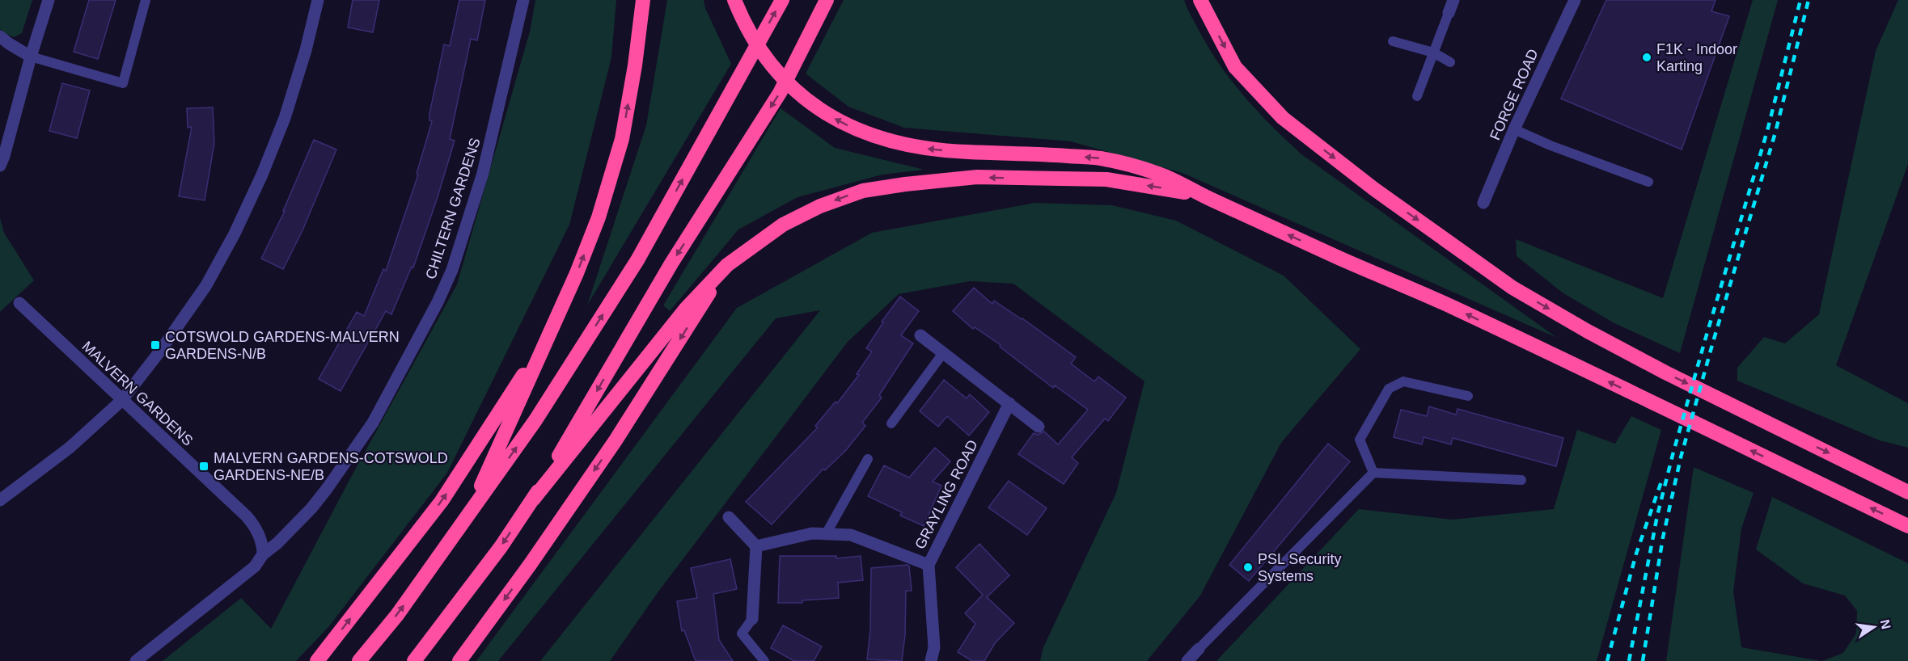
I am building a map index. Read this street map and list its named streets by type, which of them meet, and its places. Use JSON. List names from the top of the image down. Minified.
{"streets":{"street":["FORGE ROAD","CHILTERN GARDENS","MALVERN GARDENS","GRAYLING ROAD"]},"crossings":[["CHILTERN GARDENS","MALVERN GARDENS"]],"places":{"other":["F1K - Indoor Karting","PSL Security Systems"],"transit":["COTSWOLD GARDENS-MALVERN GARDENS-N/B","MALVERN GARDENS-COTSWOLD GARDENS-NE/B"]},"north":"right"}
